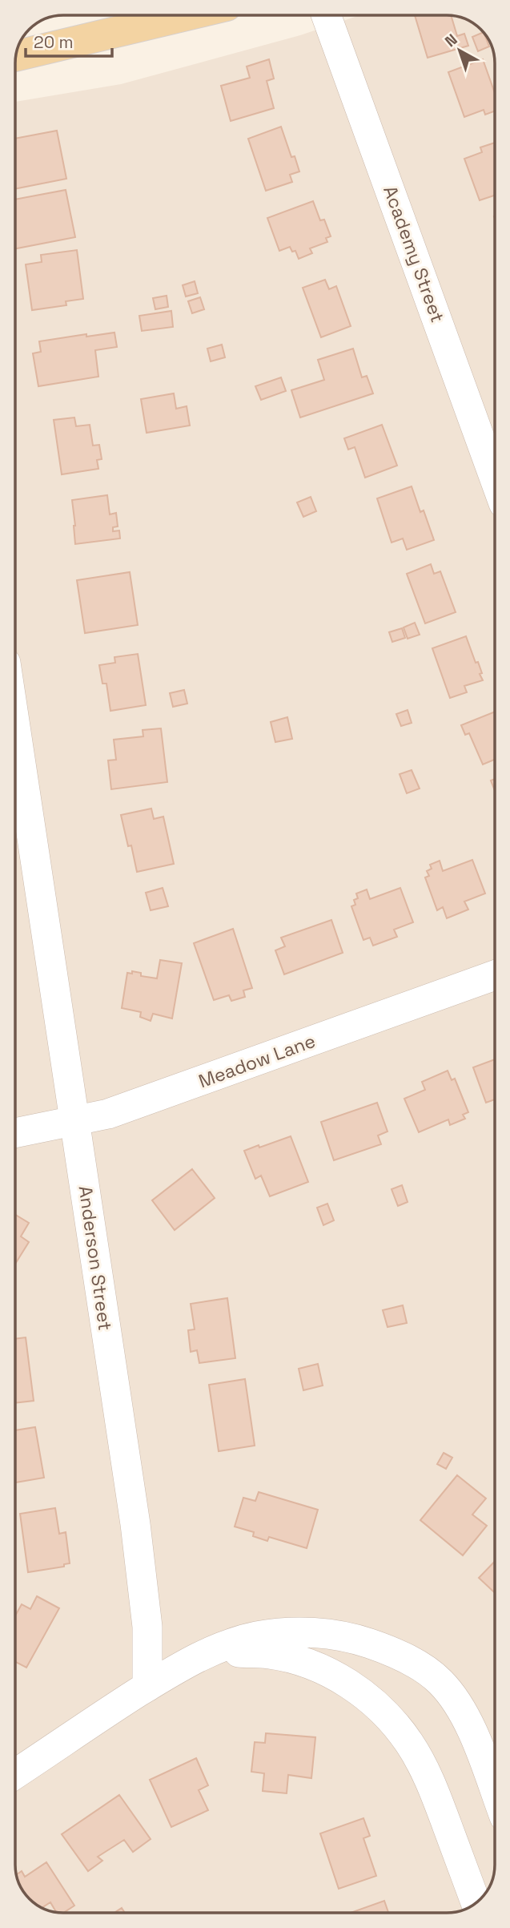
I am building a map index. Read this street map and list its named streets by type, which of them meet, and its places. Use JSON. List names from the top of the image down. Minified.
{"streets":{"street":["Academy Street","Meadow Lane","Anderson Street"]},"crossings":[["Meadow Lane","Anderson Street"]],"scale_bar":"20 m","north":"top left"}
